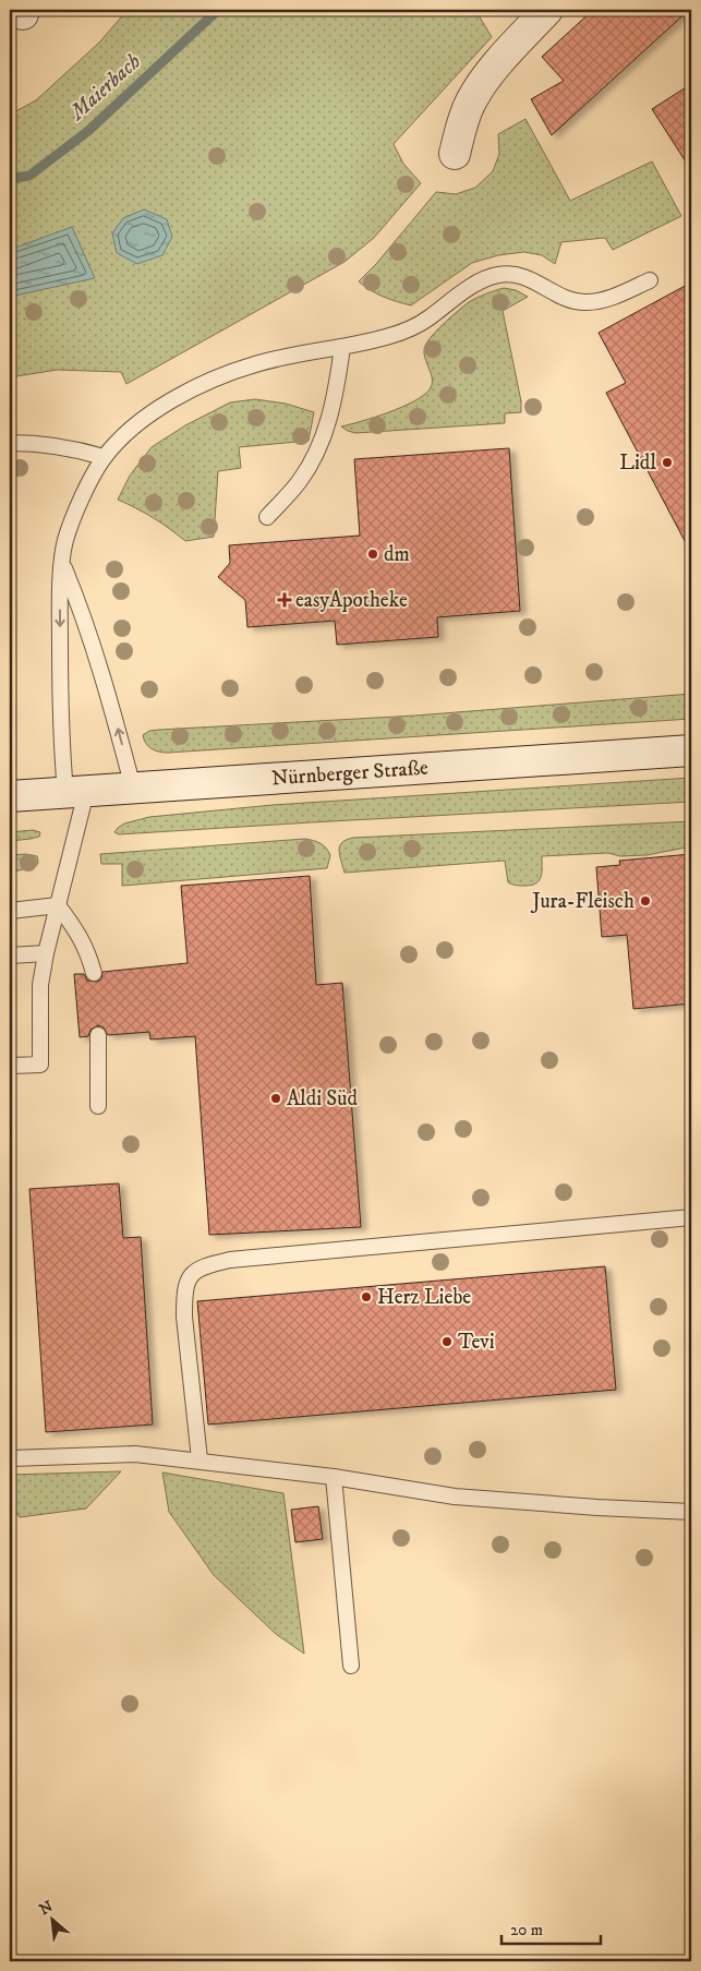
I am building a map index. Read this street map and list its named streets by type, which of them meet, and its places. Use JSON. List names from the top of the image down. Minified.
{"streets":{"main road":["Nürnberger Straße"]},"water":["Maierbach"],"places":{"other":["Lidl","dm","Jura-Fleisch","Aldi Süd","Herz Liebe","Tevi"],"health":["easyApotheke"]},"scale_bar":"20 m","north":"top left"}
